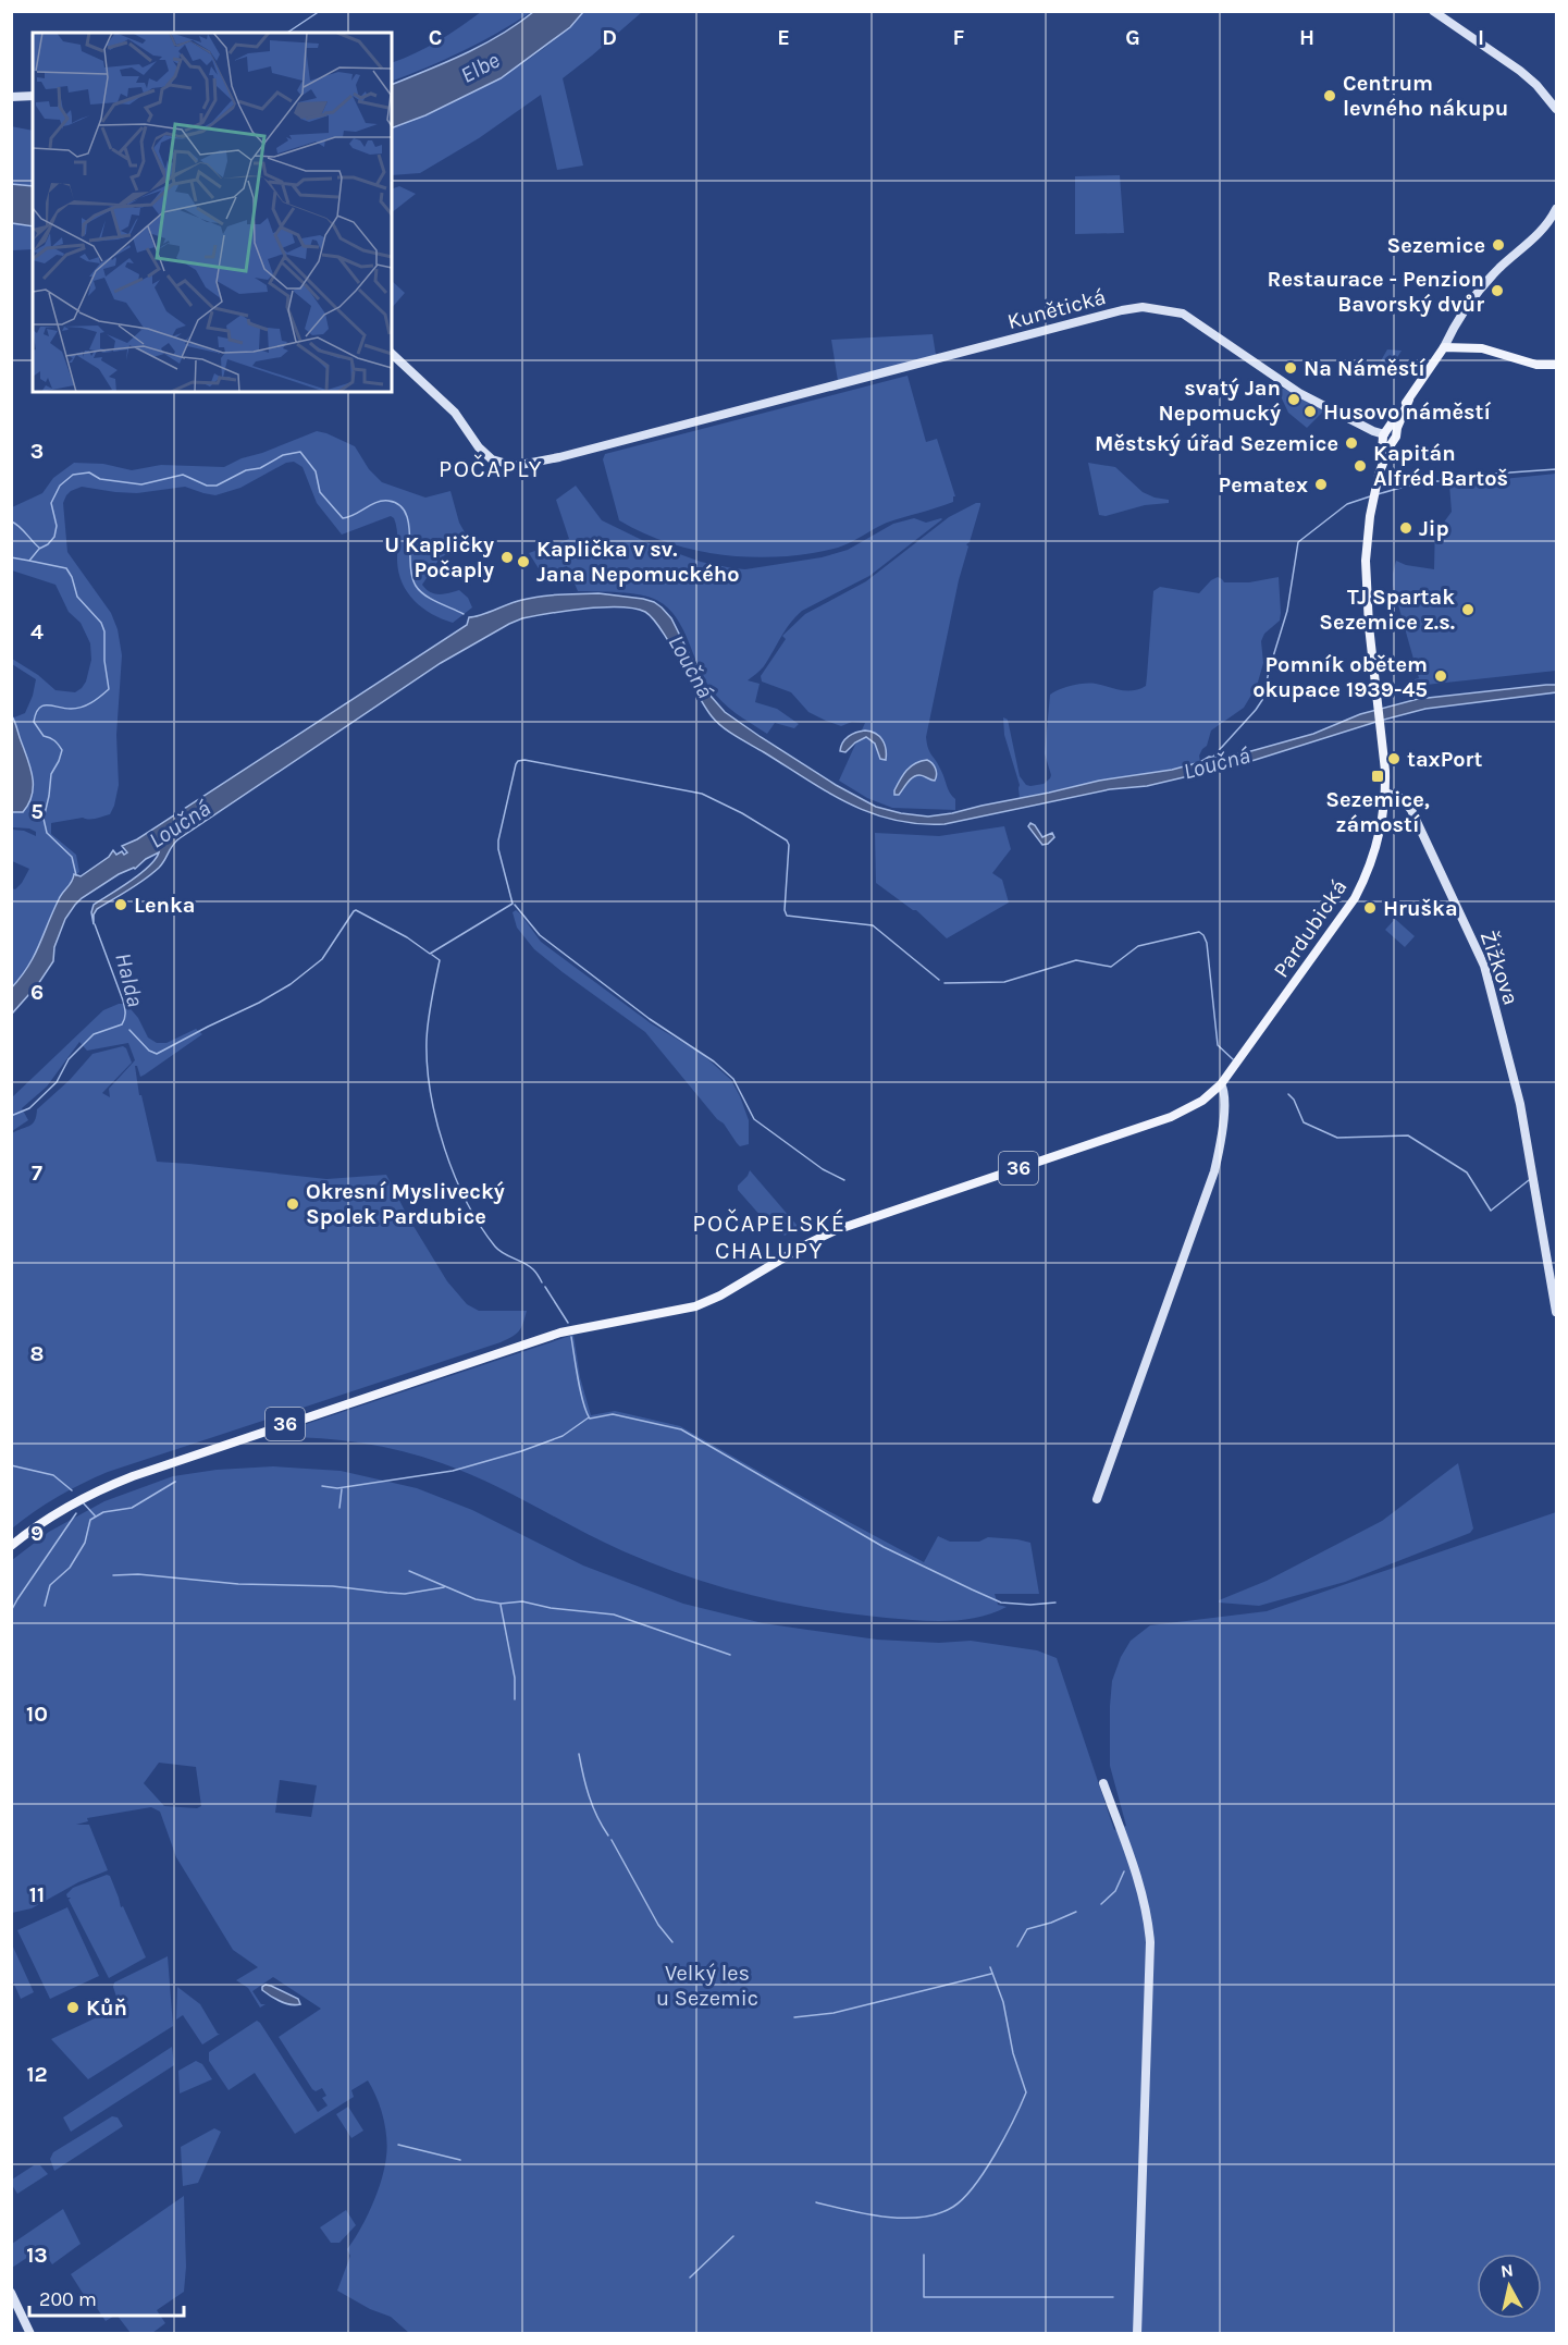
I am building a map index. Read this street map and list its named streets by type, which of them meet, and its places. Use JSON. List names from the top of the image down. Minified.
{"streets":{"main road":["Pardubická","36"],"street":["Kunětická","Žižkova"]},"crossings":[["Kunětická","Pardubická"],["Kunětická","36"],["Pardubická","Žižkova"],["Pardubická","36"]],"districts":["POČAPLY","POČAPELSKÉ CHALUPY"],"water":["Elbe","Loučná","Halda"],"parks":["Velký les u Sezemic"],"places":{"other":["Centrum levného nákupu","Sezemice","Restaurace - Penzion Bavorský dvůr","Na Náměstí","svatý Jan Nepomucký","Husovo náměstí","Městský úřad Sezemice","Kapitán Alfréd Bartoš","Pematex","Jip","U Kapličky Počaply","Kaplička v sv. Jana Nepomuckého","TJ Spartak Sezemice z.s.","Pomník obětem okupace 1939-45","taxPort","Lenka","Hruška","Okresní Myslivecký Spolek Pardubice","Kůň"],"transit":["Sezemice, zámostí"]},"scale_bar":"200 m","north":"top","grid":{"columns":["C","D","E","F","G","H","I"],"rows":["3","4","5","6","7","8","9","10","11","12","13"]}}
